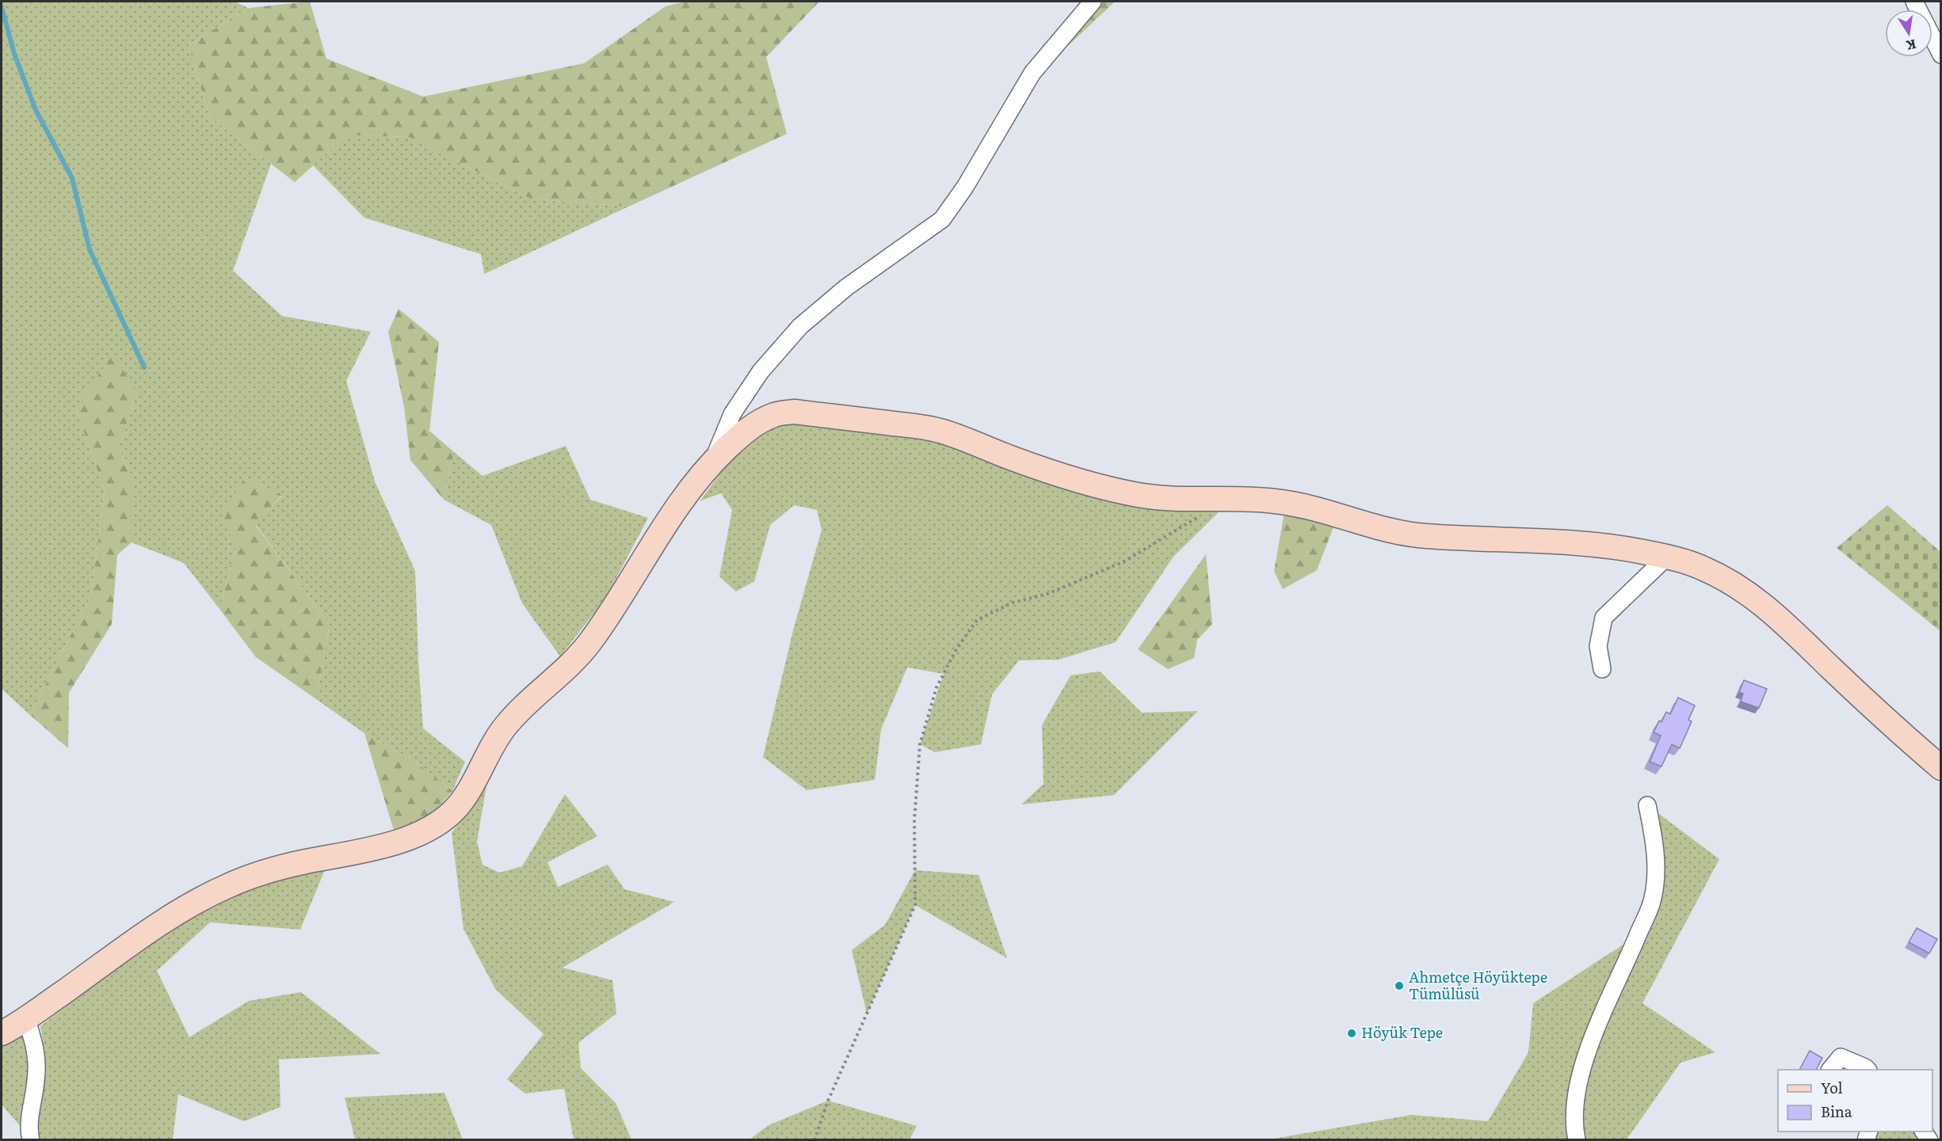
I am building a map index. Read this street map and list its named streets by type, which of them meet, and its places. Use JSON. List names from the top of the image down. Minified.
{"places":["Ahmetçe Höyüktepe Tümülüsü","Höyük Tepe"],"legend":["Yol","Bina"],"north":"bottom"}
